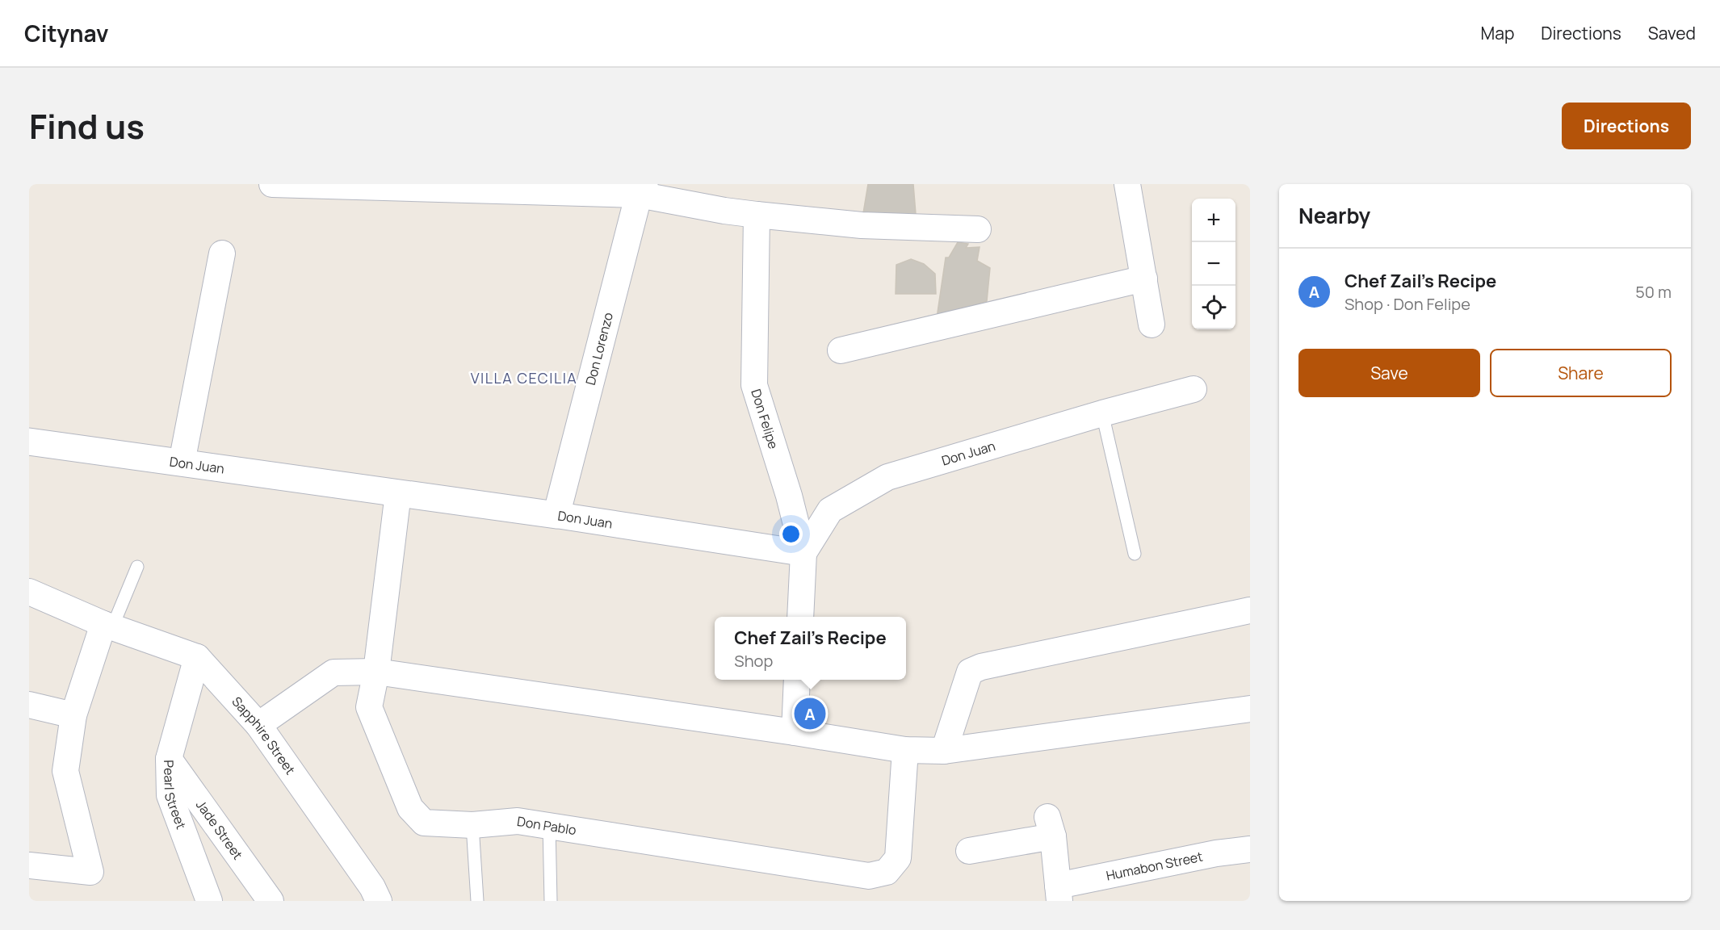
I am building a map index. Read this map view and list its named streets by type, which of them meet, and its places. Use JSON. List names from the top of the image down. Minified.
{"streets":{"street":["Don Lorenzo","Don Felipe","Don Juan","Sapphire Street","Pearl Street","Don Pablo","Jade Street","Humabon Street"]},"crossings":[["Don Lorenzo","Don Juan"],["Don Felipe","Don Juan"],["Don Juan","Don Pablo"],["Sapphire Street","Pearl Street"],["Pearl Street","Jade Street"]],"districts":["VILLA CECILIA"],"page":{"header":"Citynav","nav":["Map","Directions","Saved"],"title":"Find us","buttons":["Directions",["Save","Share"]],"heading":"Nearby","map_buttons":["+","−"],"list":[{"mark":"A","name":"Chef Zail’s Recipe","note":"Shop · Don Felipe","value":"50 m"}],"popup":["Chef Zail’s Recipe","Shop"],"pins":"A"}}
